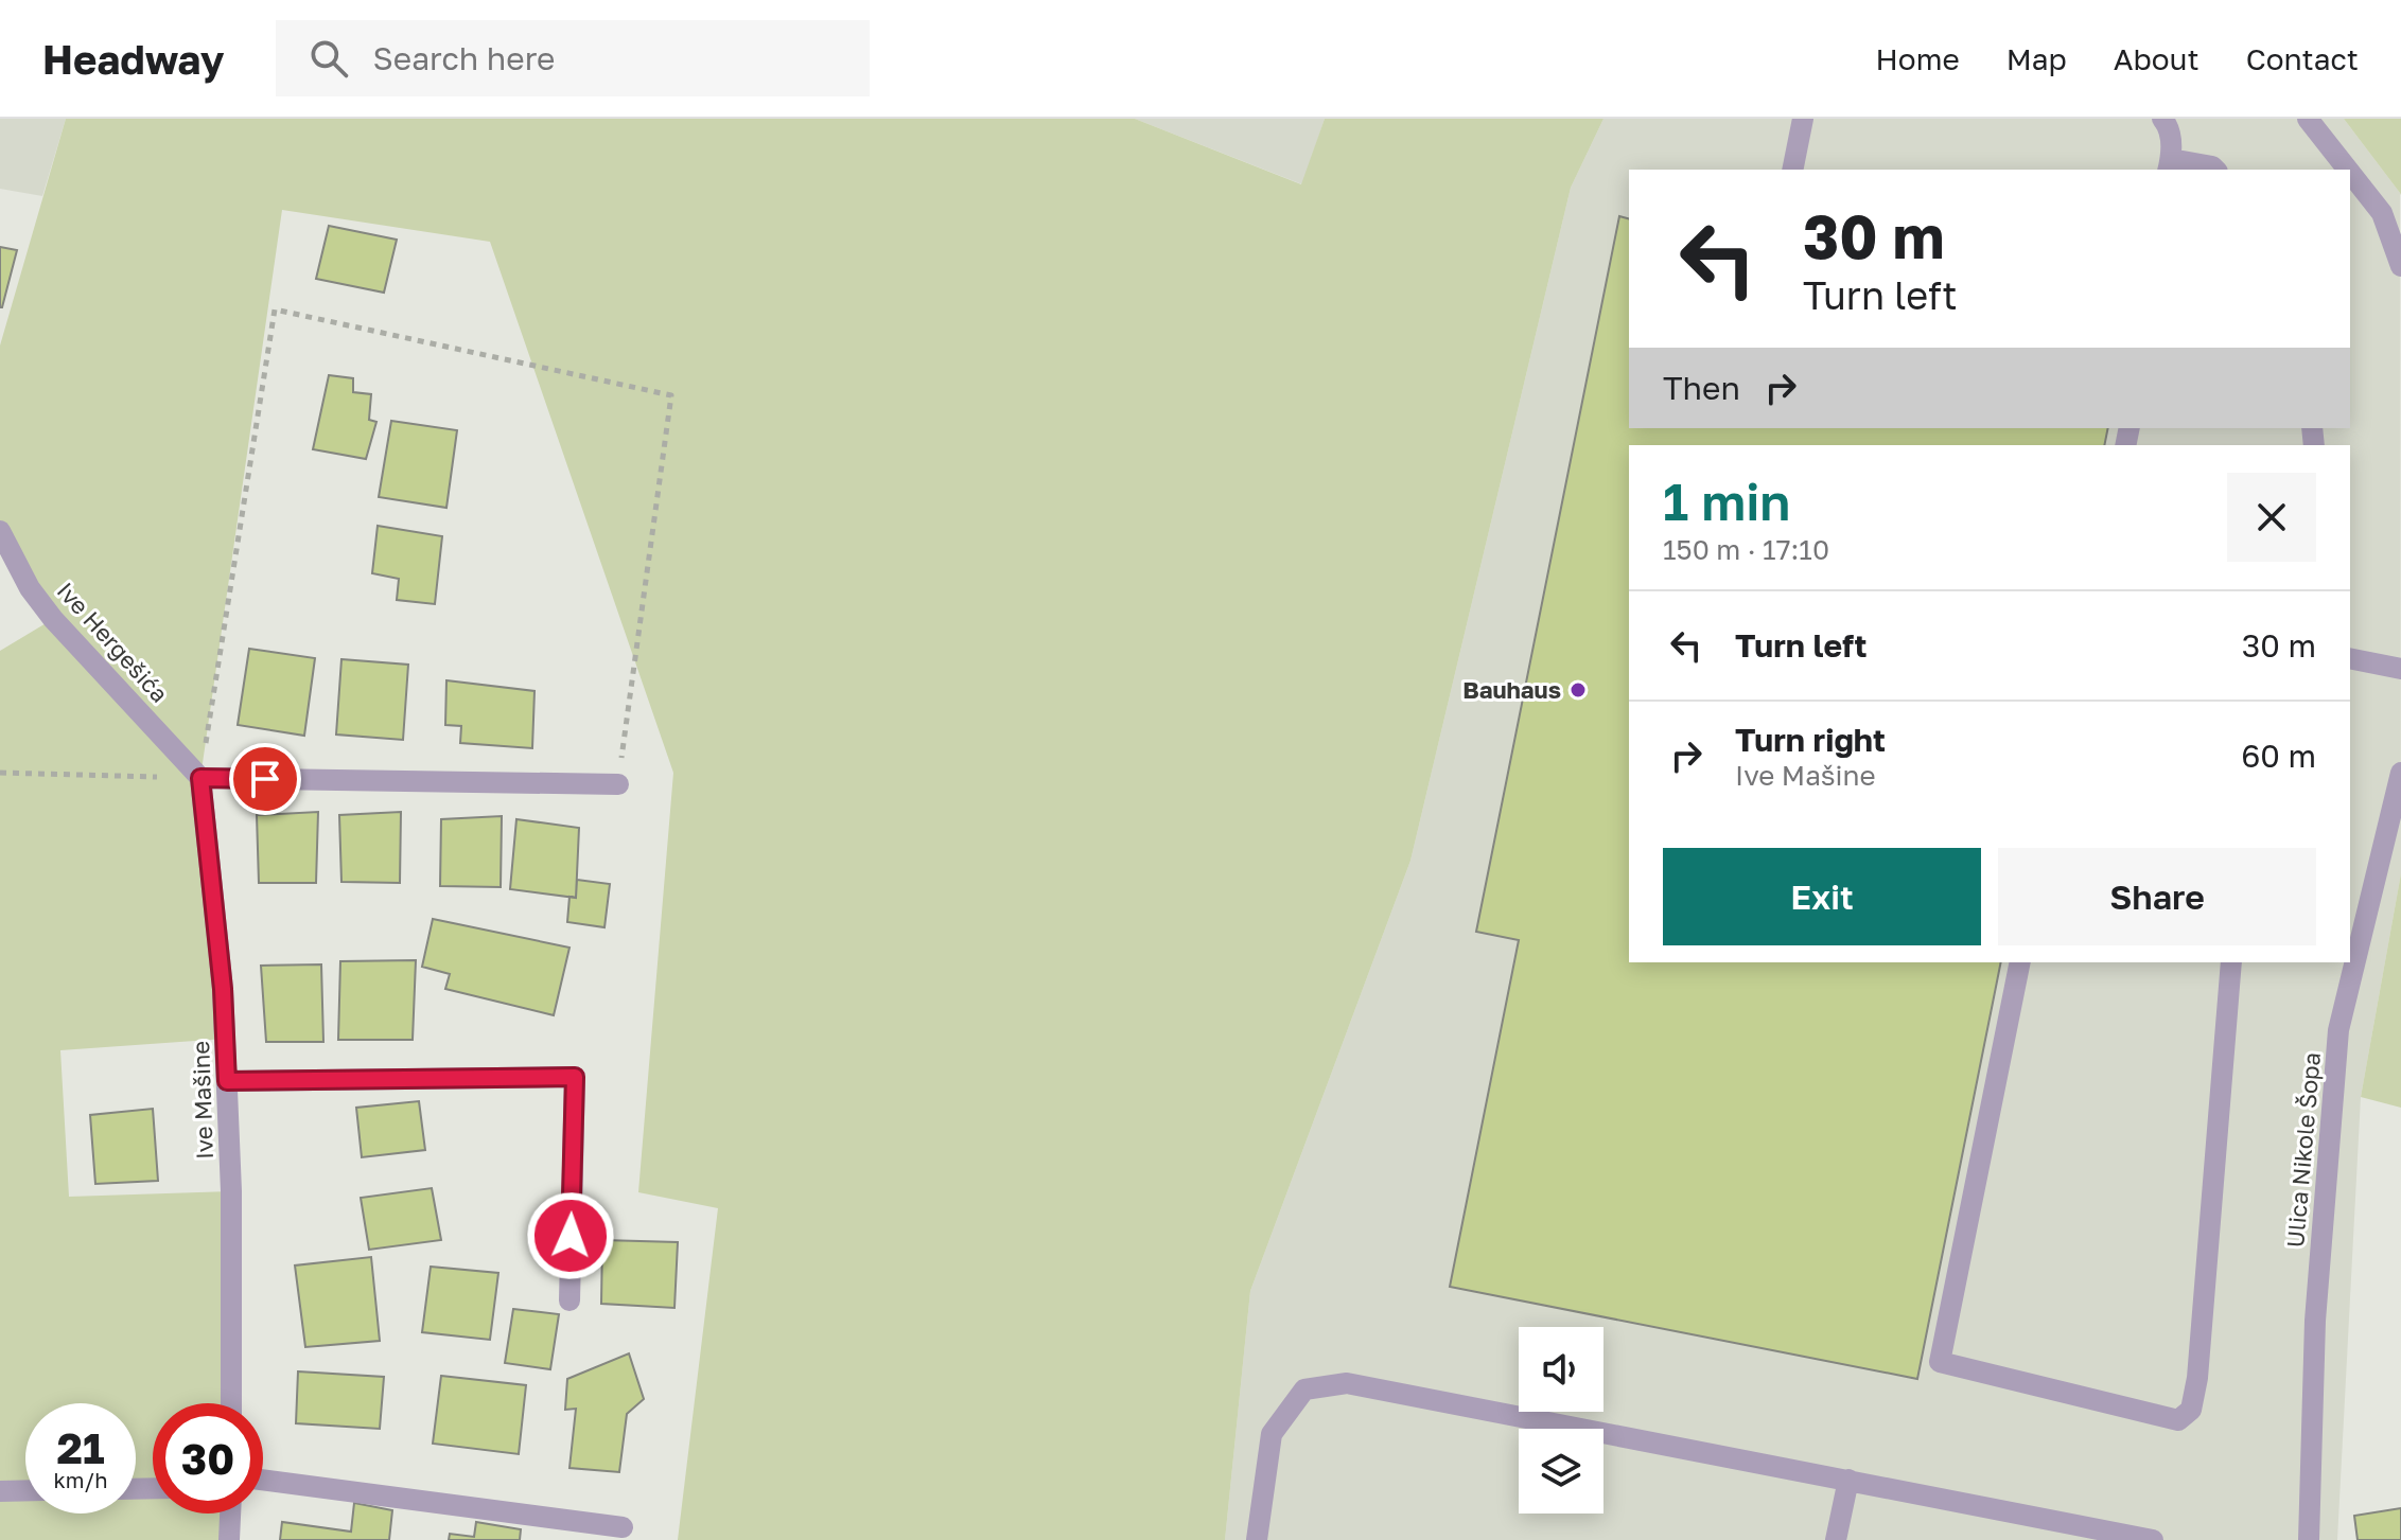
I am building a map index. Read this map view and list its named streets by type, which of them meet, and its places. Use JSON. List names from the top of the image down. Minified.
{"streets":{"street":["Ive Hergešića","Ive Mašine","Ulica Nikole Šopa"]},"crossings":[["Ive Hergešića","Ive Mašine"]],"places":["Bauhaus"],"page":{"header":"Headway","search":"Search here","nav":["Home","Map","About","Contact"],"turn":["30 m","Turn left"],"then":"Then","heading":["1 min","150 m · 17:10"],"list":[{"name":"Turn left","value":"30 m"},{"name":"Turn right","note":"Ive Mašine","value":"60 m"}],"buttons":["Exit","Share"],"speed":"21 km/h","limit":"30"}}
